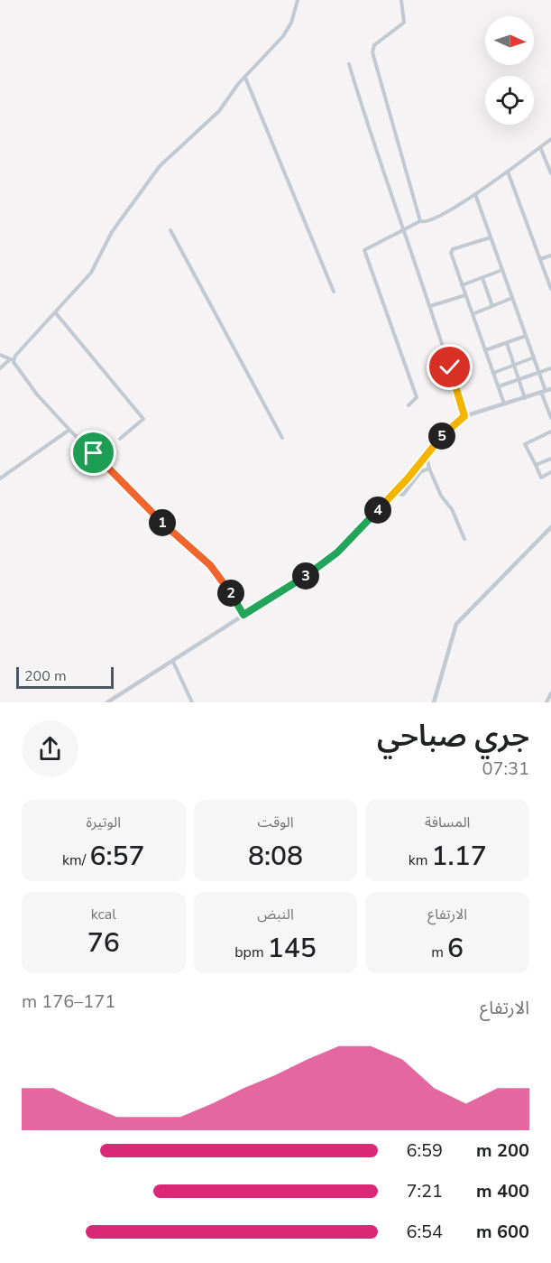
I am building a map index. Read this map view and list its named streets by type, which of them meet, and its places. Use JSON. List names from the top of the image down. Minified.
{"scale_bar":"200 m","north":"right","page":{"pins":["5","4","1","3","2"],"scale":"200 m","heading":["جري صباحي","07:31"],"stats":[["المسافة","1.17 km"],["الوقت","8:08"],["الوتيرة","6:57 /km"],["الارتفاع","6 m"],["النبض","145 bpm"],["kcal","76"]],"chart":["الارتفاع","171–176 m"],"list":[{"name":"200 m","note":"6:59"},{"name":"400 m","note":"7:21"},{"name":"600 m","note":"6:54"}]}}
